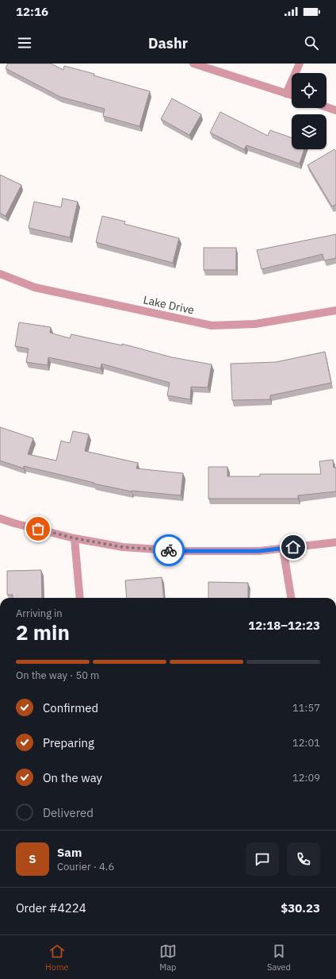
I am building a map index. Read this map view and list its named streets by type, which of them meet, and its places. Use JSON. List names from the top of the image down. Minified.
{"streets":{"street":["Lake Drive"]},"page":{"status":"12:16","header":"Dashr","heading":["2 min","Arriving in","12:18–12:23"],"panel":["Sam","Courier · 4.6","Order #4224","$30.23"],"bar":"On the way · 50 m","list":[["Confirmed","11:57"],["Preparing","12:01"],["On the way","12:09"],"Delivered"],"round":"S","tabs":["Home","Map","Saved"]}}
